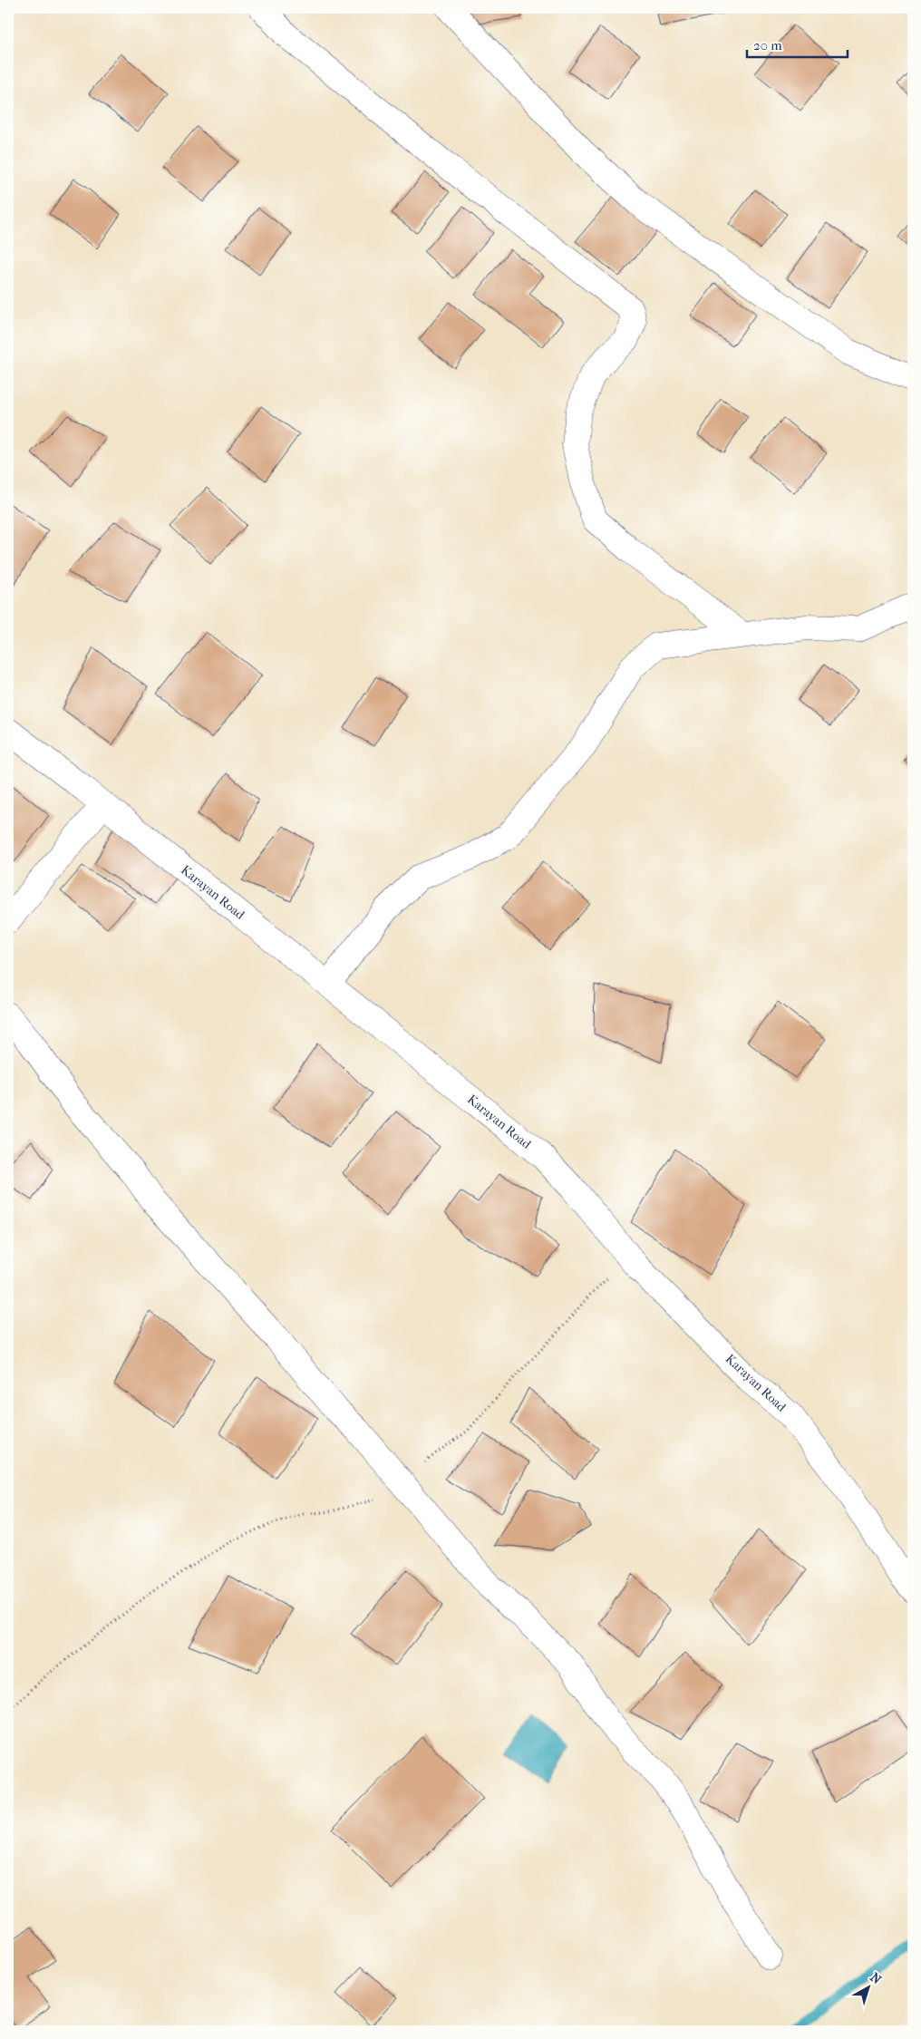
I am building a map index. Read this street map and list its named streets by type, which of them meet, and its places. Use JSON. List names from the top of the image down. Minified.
{"streets":{"street":["Karayan Road"]},"scale_bar":"20 m","north":"top right"}
